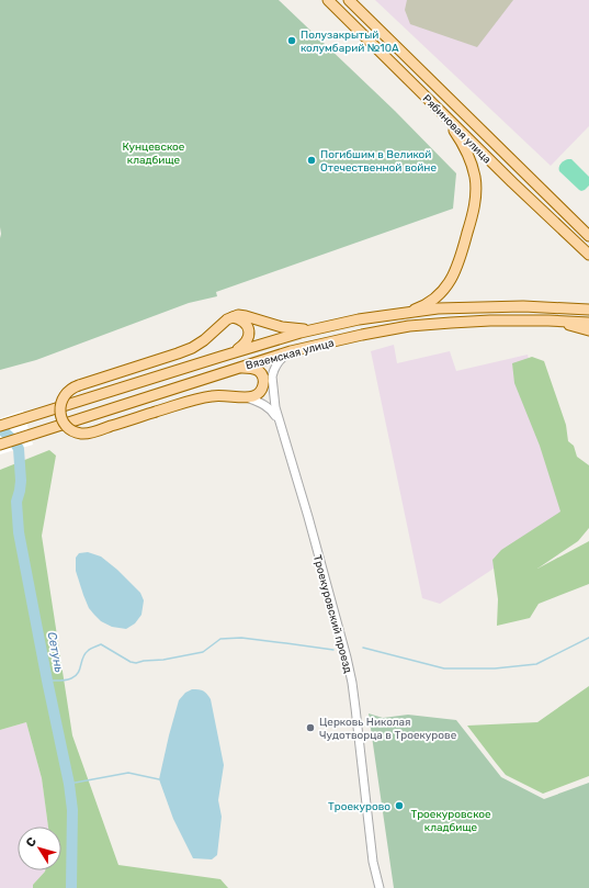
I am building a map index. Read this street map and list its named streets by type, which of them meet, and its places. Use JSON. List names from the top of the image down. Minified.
{"streets":{"main road":["Рябиновая улица","Вяземская улица"],"street":["Троекуровский проезд"]},"water":["Сетунь"],"parks":["Кунцевское кладбище","Троекуровское кладбище"],"places":["Полузакрытый колумбарий №10А","Погибшим в Великой Отечественной войне","Церковь Николая Чудотворца в Троекурове","Троекурово"],"north":"top left"}
